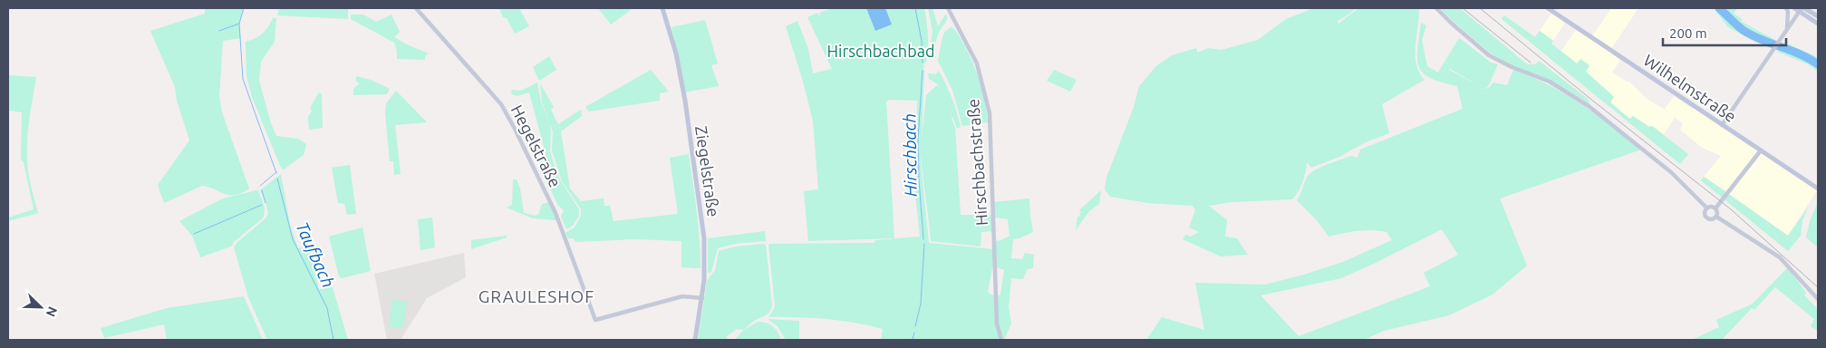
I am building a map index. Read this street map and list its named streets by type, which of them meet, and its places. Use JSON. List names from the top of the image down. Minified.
{"streets":{"main road":["Wilhelmstraße","Ziegelstraße"],"street":["Hegelstraße","Hirschbachstraße"]},"crossings":[["Hegelstraße","Ziegelstraße"]],"districts":["GRAULESHOF"],"water":["Hirschbach","Taufbach"],"parks":["Hirschbachbad"],"scale_bar":"200 m","north":"bottom right"}
